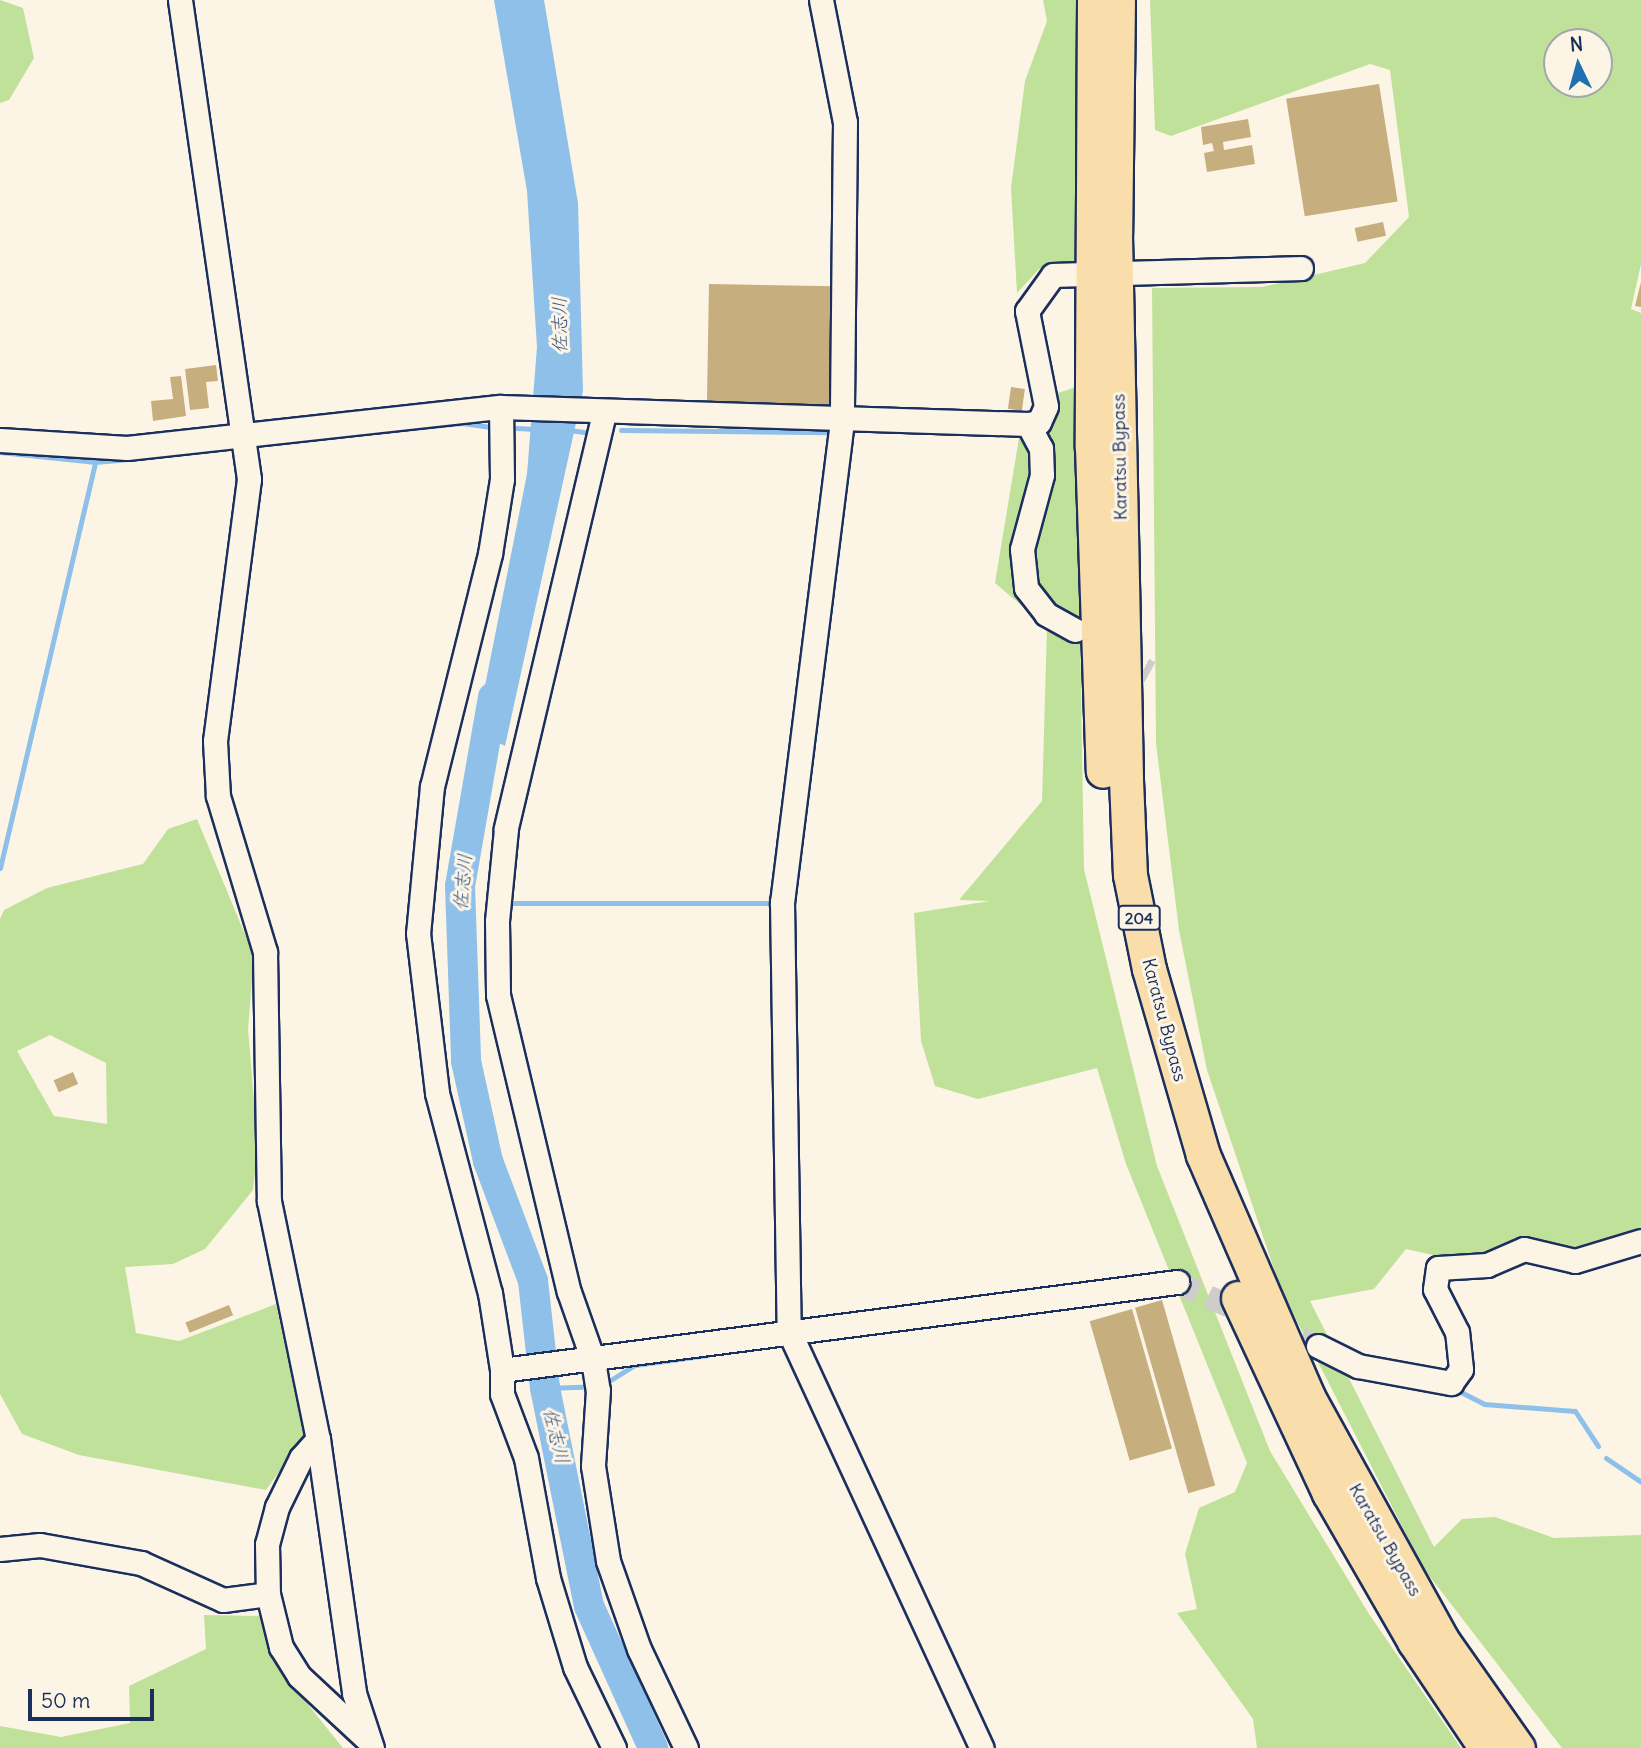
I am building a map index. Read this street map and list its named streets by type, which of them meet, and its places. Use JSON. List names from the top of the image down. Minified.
{"streets":{"highway":["Karatsu Bypass","204"]},"water":["佐志川"],"scale_bar":"50 m","north":"top"}
